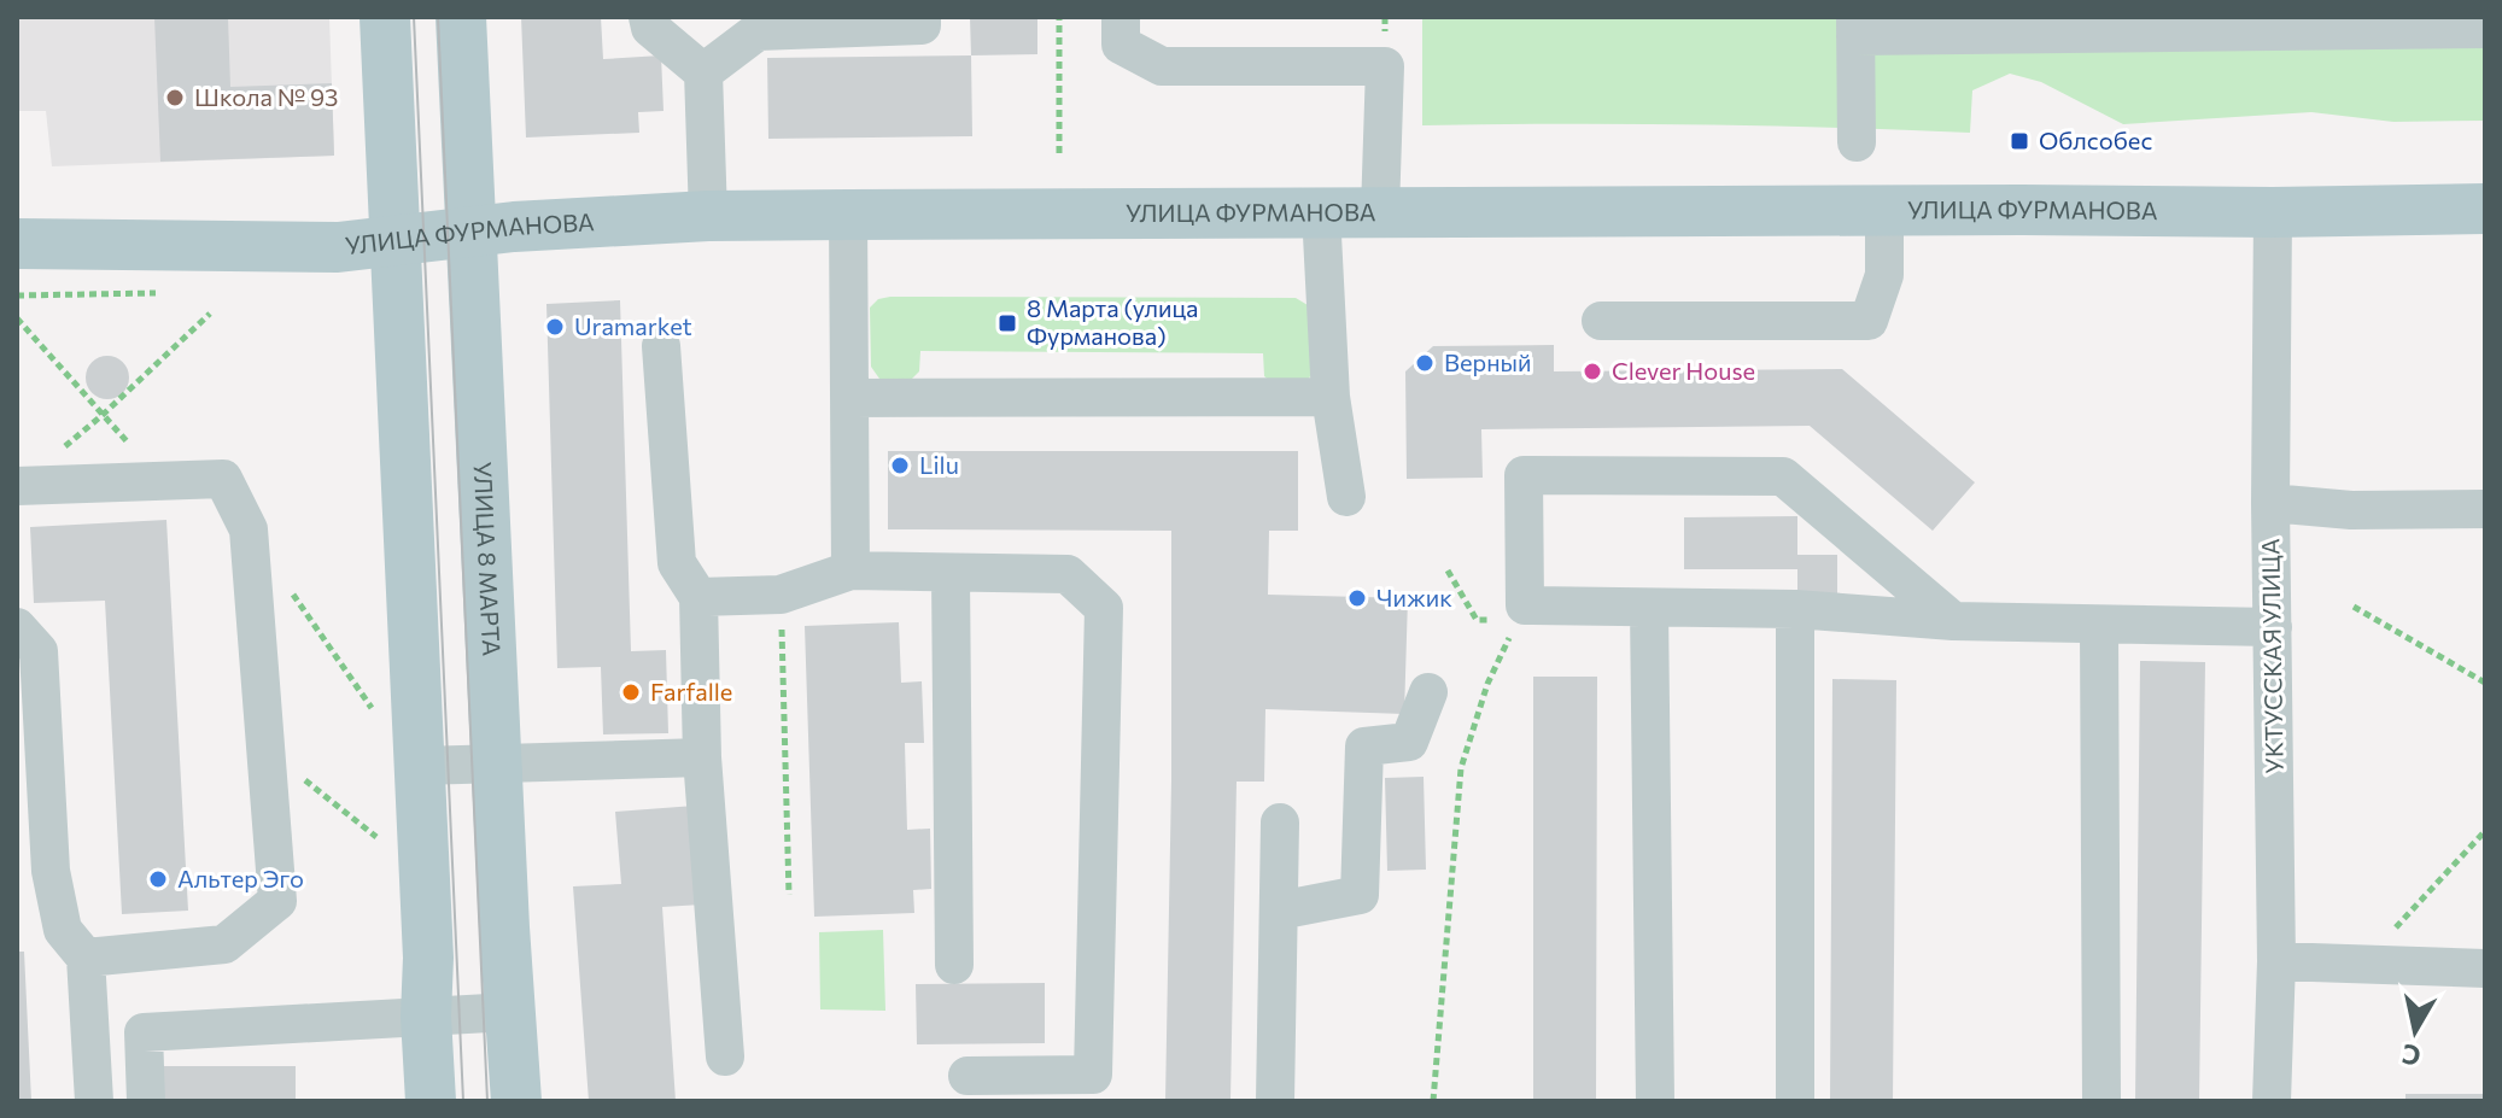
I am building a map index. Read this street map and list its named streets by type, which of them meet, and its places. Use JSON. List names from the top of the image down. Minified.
{"streets":{"main road":["УЛИЦА ФУРМАНОВА","УЛИЦА 8 МАРТА"],"street":["УКТУССКАЯ УЛИЦА"]},"crossings":[["УЛИЦА ФУРМАНОВА","УЛИЦА 8 МАРТА"],["УЛИЦА ФУРМАНОВА","УКТУССКАЯ УЛИЦА"]],"places":{"other":["Школа № 93","Uramarket","Верный","Clever House","Lilu","Чижик","Farfalle","Альтер Эго"],"transit":["Облсобес","8 Марта (улица Фурманова)"]},"north":"bottom"}
